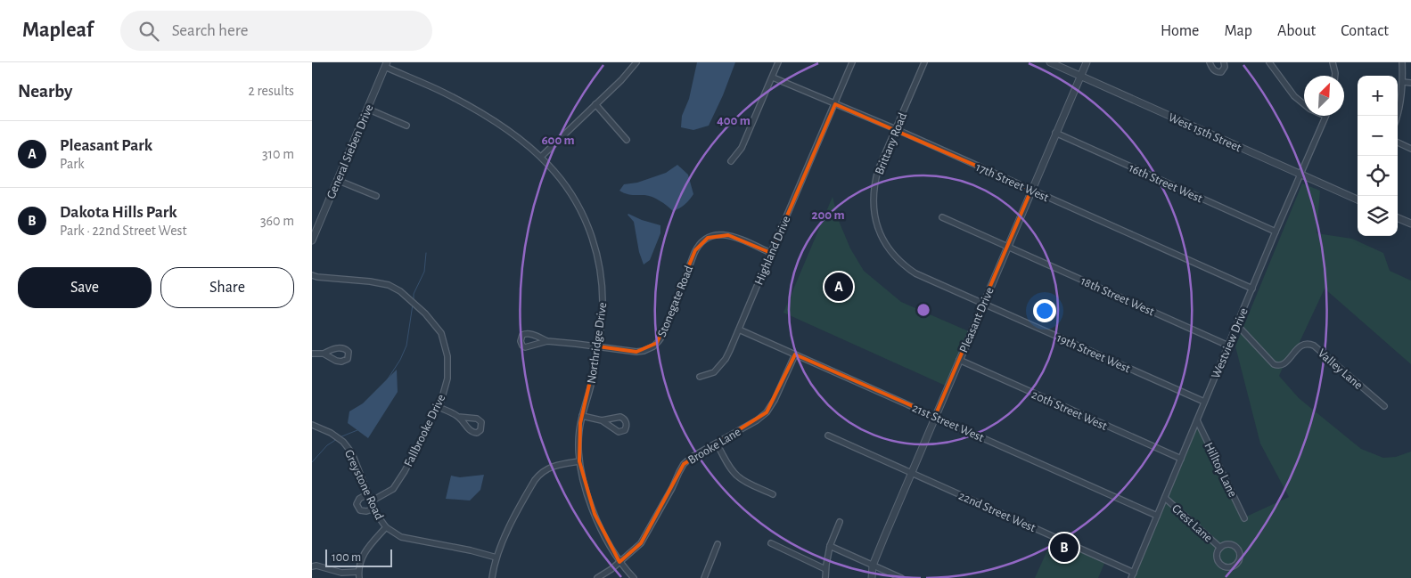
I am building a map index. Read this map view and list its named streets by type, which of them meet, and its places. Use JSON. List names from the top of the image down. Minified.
{"streets":{"street":["West 15th Street","Brittany Road","General Sieben Drive","17th Street West","16th Street West","Highland Drive","18th Street West","Stonegate Road","Pleasant Drive","Northridge Drive","Westview Drive","19th Street West","Valley Lane","20th Street West","21st Street West","Fallbrooke Drive","Brooke Lane","Hilltop Lane","Greystone Road","22nd Street West","Crest Lane"]},"crossings":[["West 15th Street","Pleasant Drive"],["West 15th Street","Westview Drive"],["Brittany Road","17th Street West"],["Brittany Road","Pleasant Drive"],["Brittany Road","19th Street West"],["General Sieben Drive","Northridge Drive"],["17th Street West","Highland Drive"],["17th Street West","Pleasant Drive"],["17th Street West","Westview Drive"],["16th Street West","Pleasant Drive"],["16th Street West","Westview Drive"],["Highland Drive","Stonegate Road"],["Highland Drive","21st Street West"],["18th Street West","Pleasant Drive"],["18th Street West","Westview Drive"],["Stonegate Road","Northridge Drive"],["Pleasant Drive","19th Street West"],["Pleasant Drive","20th Street West"],["Pleasant Drive","21st Street West"],["Pleasant Drive","22nd Street West"],["Northridge Drive","Brooke Lane"],["Westview Drive","19th Street West"],["Westview Drive","Valley Lane"],["Westview Drive","20th Street West"],["Westview Drive","21st Street West"],["Westview Drive","Hilltop Lane"],["Westview Drive","22nd Street West"],["Westview Drive","Crest Lane"],["21st Street West","Brooke Lane"],["Fallbrooke Drive","Greystone Road"]],"scale_bar":"100 m","north":"top right","page":{"header":"Mapleaf","search":"Search here","nav":["Home","Map","About","Contact"],"heading":["Nearby","2 results"],"map_buttons":["+","−"],"list":[{"mark":"A","name":"Pleasant Park","note":"Park","value":"310 m"},{"mark":"B","name":"Dakota Hills Park","note":"Park · 22nd Street West","value":"360 m"}],"buttons":["Save","Share"],"pins":["A","B"],"scale":"100 m"},"rings":["400 m","600 m","200 m"]}
